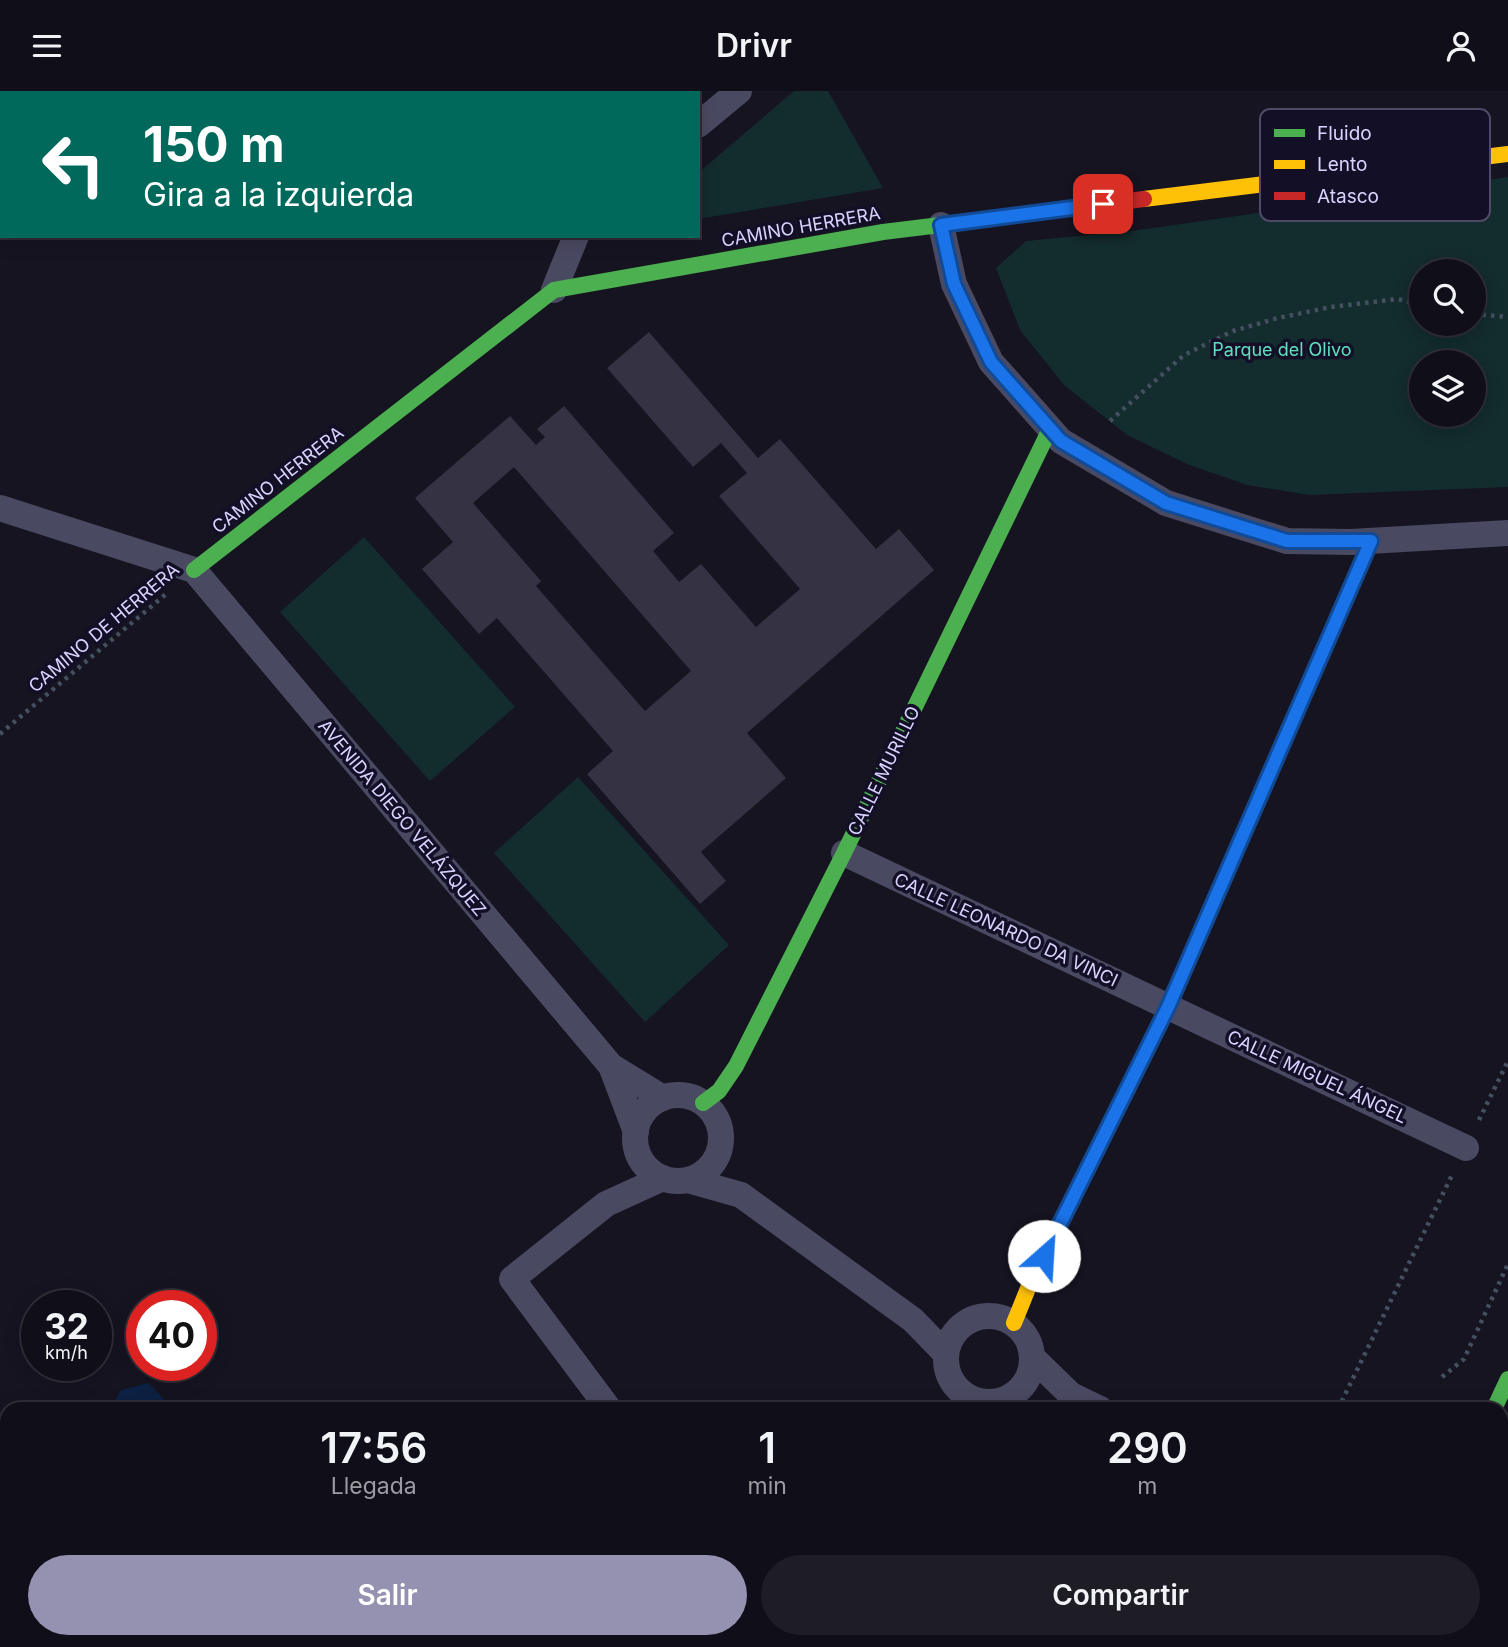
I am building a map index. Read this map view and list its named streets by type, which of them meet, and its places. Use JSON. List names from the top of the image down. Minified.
{"streets":{"street":["CAMINO HERRERA","CALLE MURILLO","AVENIDA DIEGO VELÁZQUEZ","CALLE LEONARDO DA VINCI","CALLE MIGUEL ÁNGEL"],"path":["CAMINO DE HERRERA"]},"crossings":[["CAMINO HERRERA","CAMINO DE HERRERA"],["CAMINO HERRERA","AVENIDA DIEGO VELÁZQUEZ"],["CAMINO DE HERRERA","AVENIDA DIEGO VELÁZQUEZ"],["CALLE MURILLO","AVENIDA DIEGO VELÁZQUEZ"],["CALLE MURILLO","CALLE LEONARDO DA VINCI"],["CALLE LEONARDO DA VINCI","CALLE MIGUEL ÁNGEL"]],"parks":["Parque del Olivo"],"legend":["Fluido","Lento","Atasco"],"page":{"header":"Drivr","turn":["150 m","Gira a la izquierda"],"speed":"32 km/h","limit":"40","eta":["17:56","Llegada","1","min","290","m"],"buttons":["Salir","Compartir"]}}
